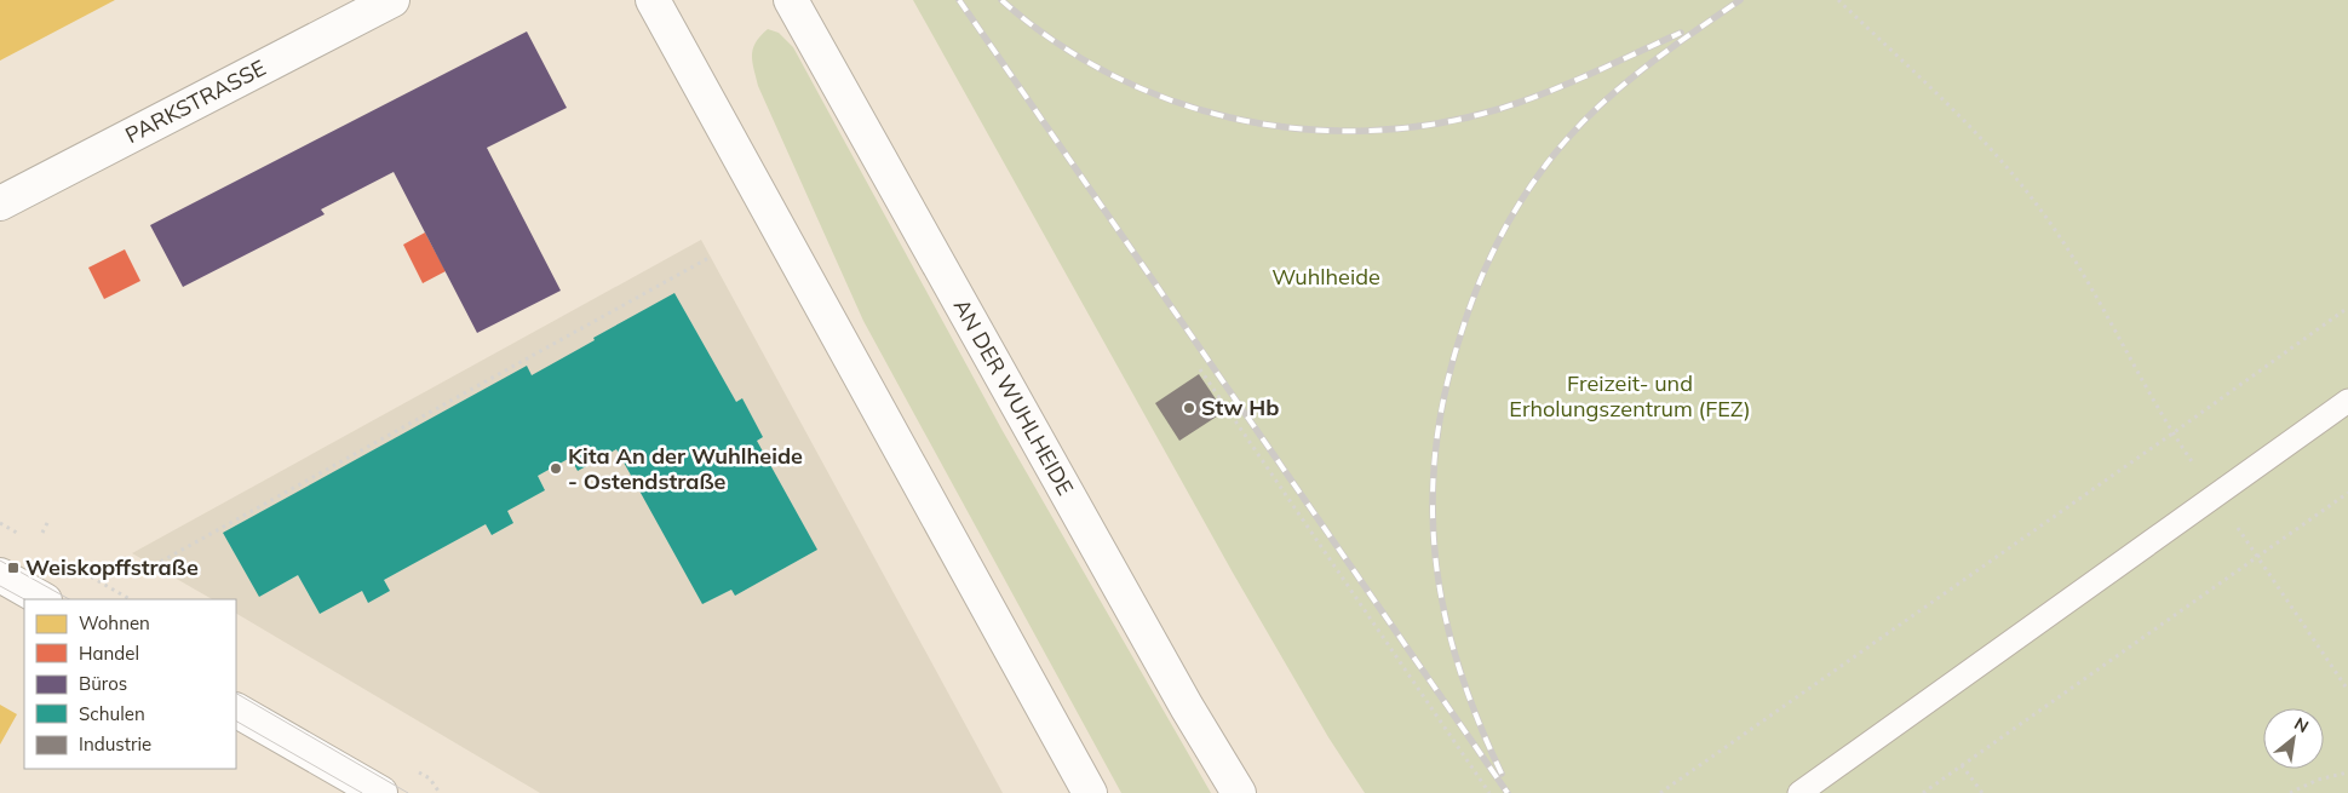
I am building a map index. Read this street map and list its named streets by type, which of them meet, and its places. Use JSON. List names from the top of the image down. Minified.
{"streets":{"main road":["PARKSTRASSE","AN DER WUHLHEIDE"]},"parks":["Wuhlheide","Freizeit- und Erholungszentrum (FEZ)"],"places":{"other":["Stw Hb","Kita An der Wuhlheide - Ostendstraße"],"transit":["Weiskopffstraße"]},"legend":["Wohnen","Handel","Büros","Schulen","Industrie"],"north":"top right"}
